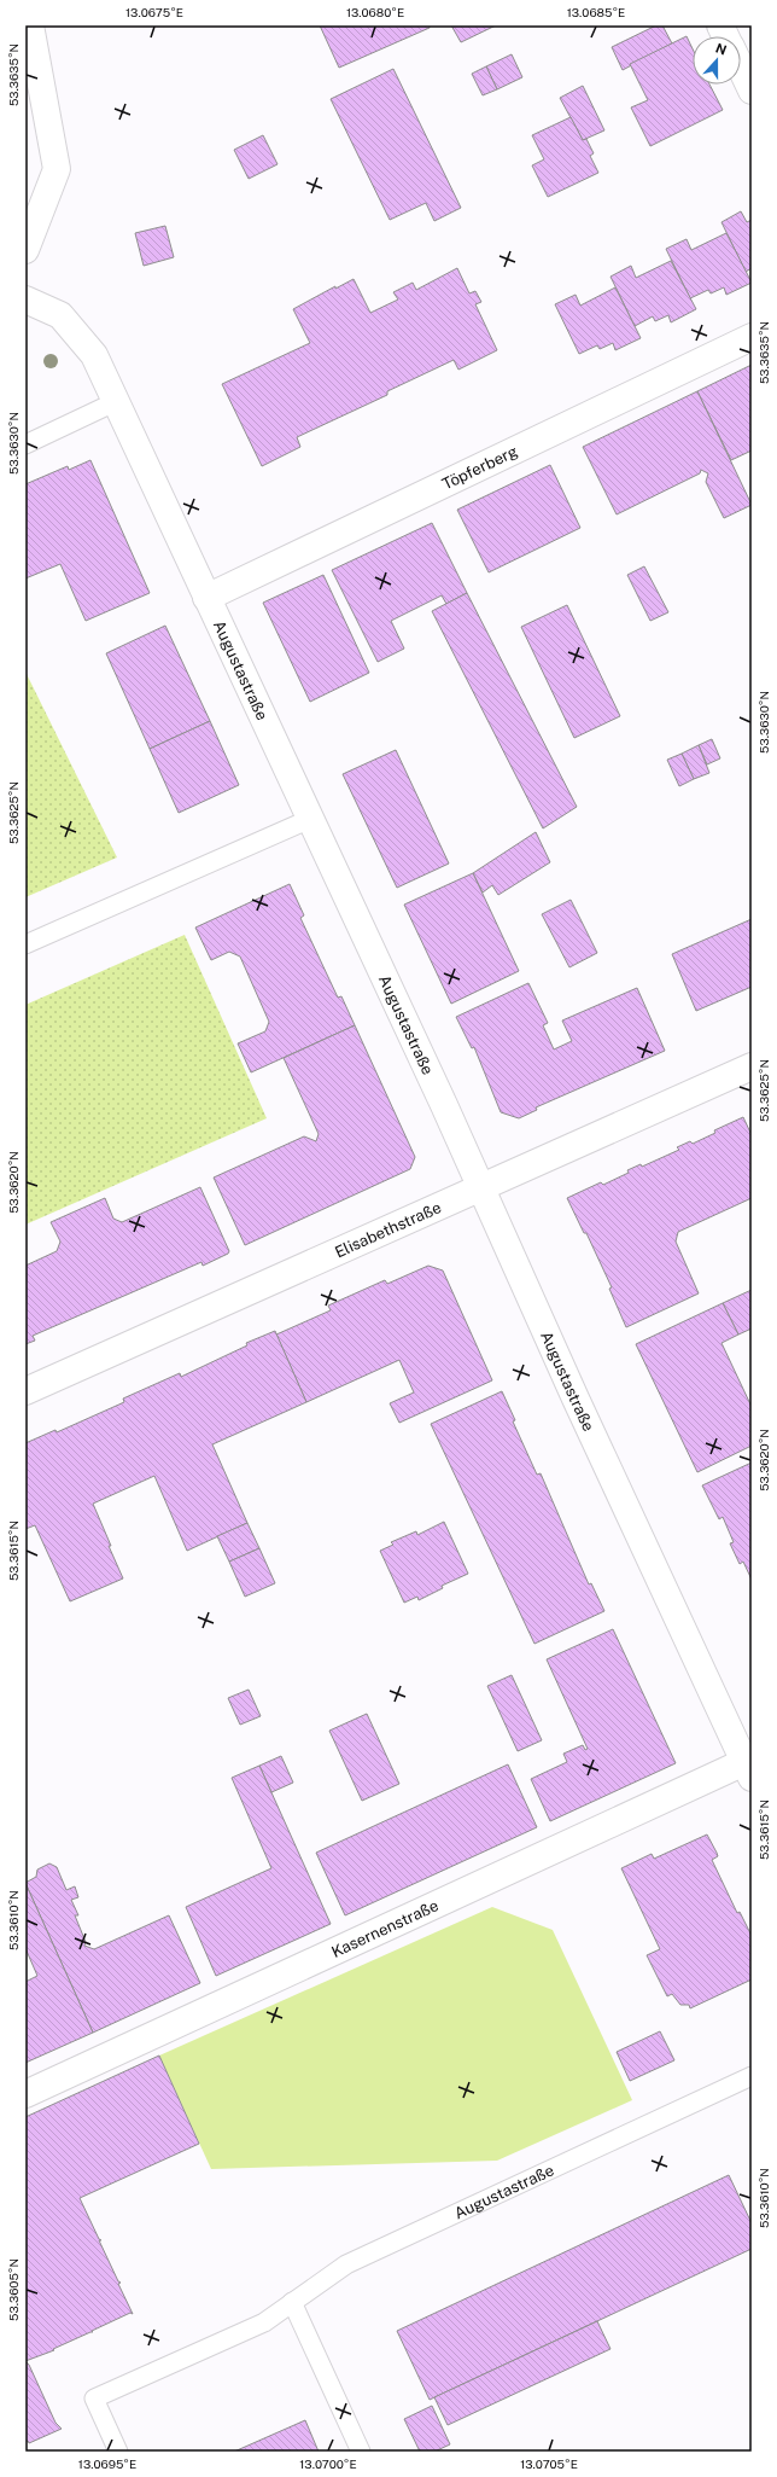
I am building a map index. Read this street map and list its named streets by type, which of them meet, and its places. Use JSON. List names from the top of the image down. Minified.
{"streets":{"street":["Töpferberg","Augustastraße","Elisabethstraße","Kasernenstraße"]},"crossings":[["Töpferberg","Augustastraße"],["Augustastraße","Elisabethstraße"],["Augustastraße","Kasernenstraße"]],"north":"top","coordinates":["13.0675°E","13.0680°E","13.0685°E","53.3635°N","53.3630°N","53.3625°N","53.3620°N","53.3615°N","53.3610°N","53.3605°N","13.0695°E","13.0700°E","13.0705°E"]}
